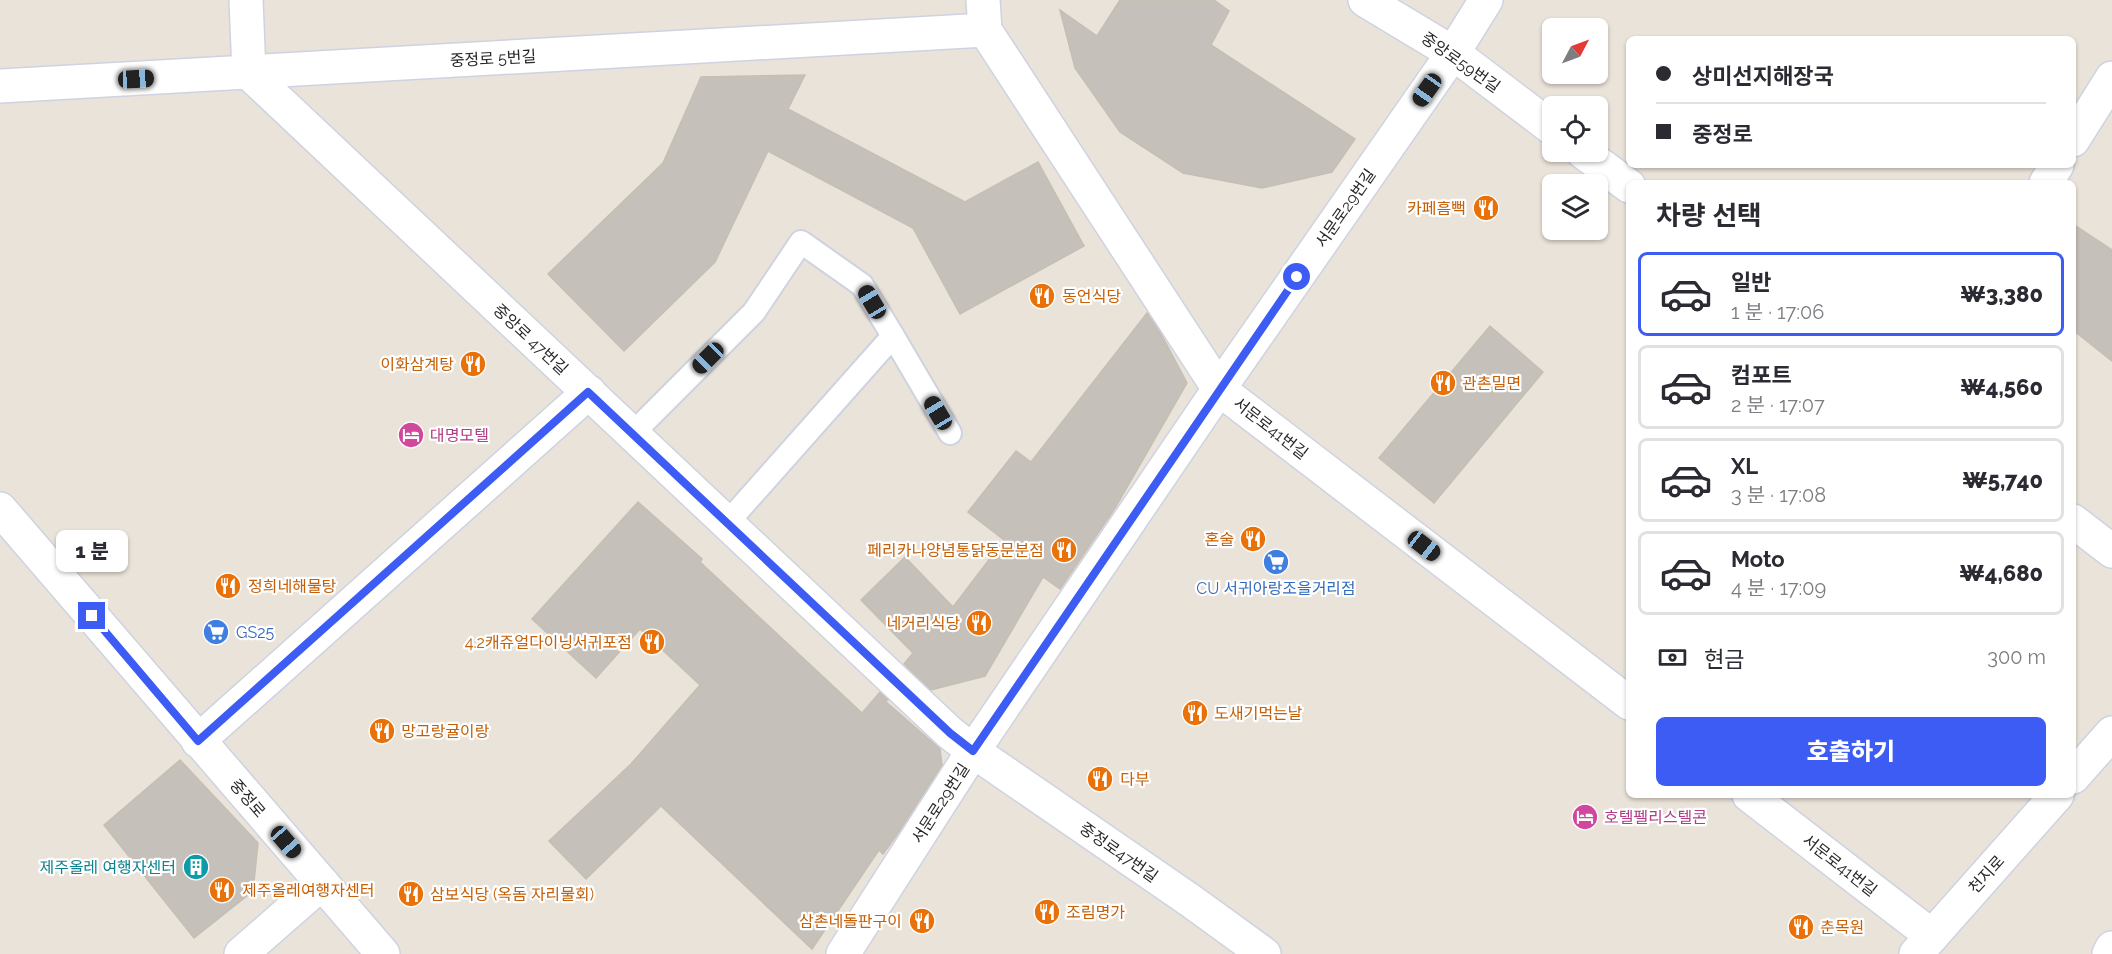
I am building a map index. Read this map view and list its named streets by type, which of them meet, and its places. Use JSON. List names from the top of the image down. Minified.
{"streets":{"street":["중정로 5번길","중앙로59번길","서문로29번길","중앙로 47번길","서문로41번길","중정로","중정로47번길","천지로"]},"crossings":[["중정로 5번길","중앙로 47번길"],["중정로 5번길","서문로41번길"],["중앙로59번길","서문로29번길"],["서문로29번길","중앙로 47번길"],["서문로29번길","서문로41번길"],["서문로29번길","중정로47번길"],["중앙로 47번길","중정로47번길"],["서문로41번길","천지로"]],"places":{"restaurant":["카페흠뻑","동언식당","이화삼계탕","관촌밀면","혼술","페리카나양념통닭동문분점","정희네해물탕","네거리식당","4.2캐쥬얼다이닝서귀포점","도새기먹는날","망고랑귤이랑","다부","제주올레여행자센터","삼보식당 (옥돔 자리물회)","조림명가","삼촌네돌판구이","춘목원"],"hotel":["대명모텔","호텔펠리스텔콘"],"supermarket":["CU 서귀아랑조을거리점","GS25"],"building":["제주올레 여행자센터"]},"north":"top right","page":{"banner":["상미선지해장국","중정로"],"heading":"차량 선택","list":[{"name":"일반","note":"1 분 · 17:06","value":"₩3,380"},{"name":"컴포트","note":"2 분 · 17:07","value":"₩4,560"},{"name":"XL","note":"3 분 · 17:08","value":"₩5,740"},{"name":"Moto","note":"4 분 · 17:09","value":"₩4,680"}],"bubble":"1 분","pay":["현금","300 m"],"buttons":"호출하기"}}
